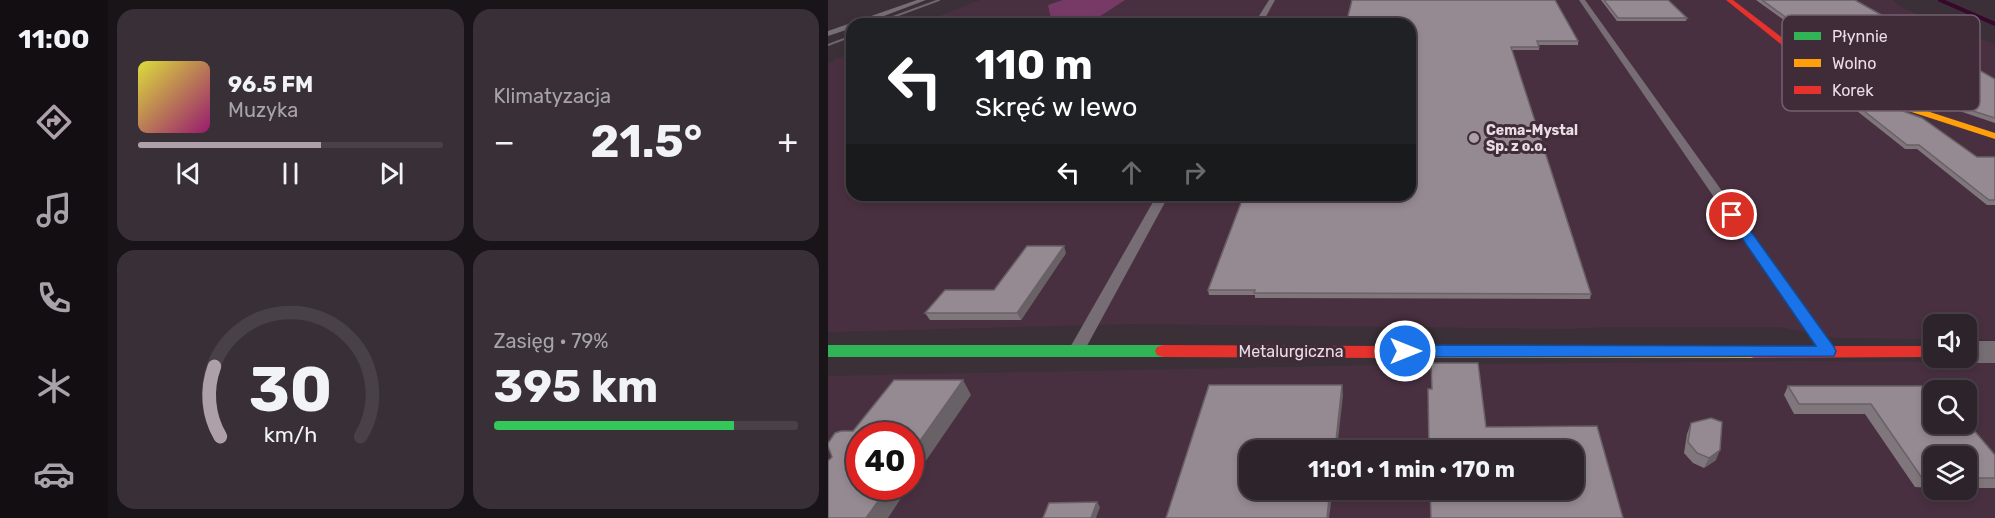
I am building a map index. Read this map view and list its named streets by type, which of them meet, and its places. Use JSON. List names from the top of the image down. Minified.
{"streets":{"street":["Metalurgiczna"]},"places":["Cema-Mystal Sp. z o.o."],"legend":["Płynnie","Wolno","Korek"],"page":{"tabs":"11:00","tile":["Klimatyzacja",["Zasięg · 79%","395 km"]],"turn":["110 m","Skręć w lewo"],"song":["96.5 FM","Muzyka"],"heat":["−","21.5°","+"],"limit":"40","trip":"11:01 · 1 min · 170 m","gauge":["30","km/h"]}}
